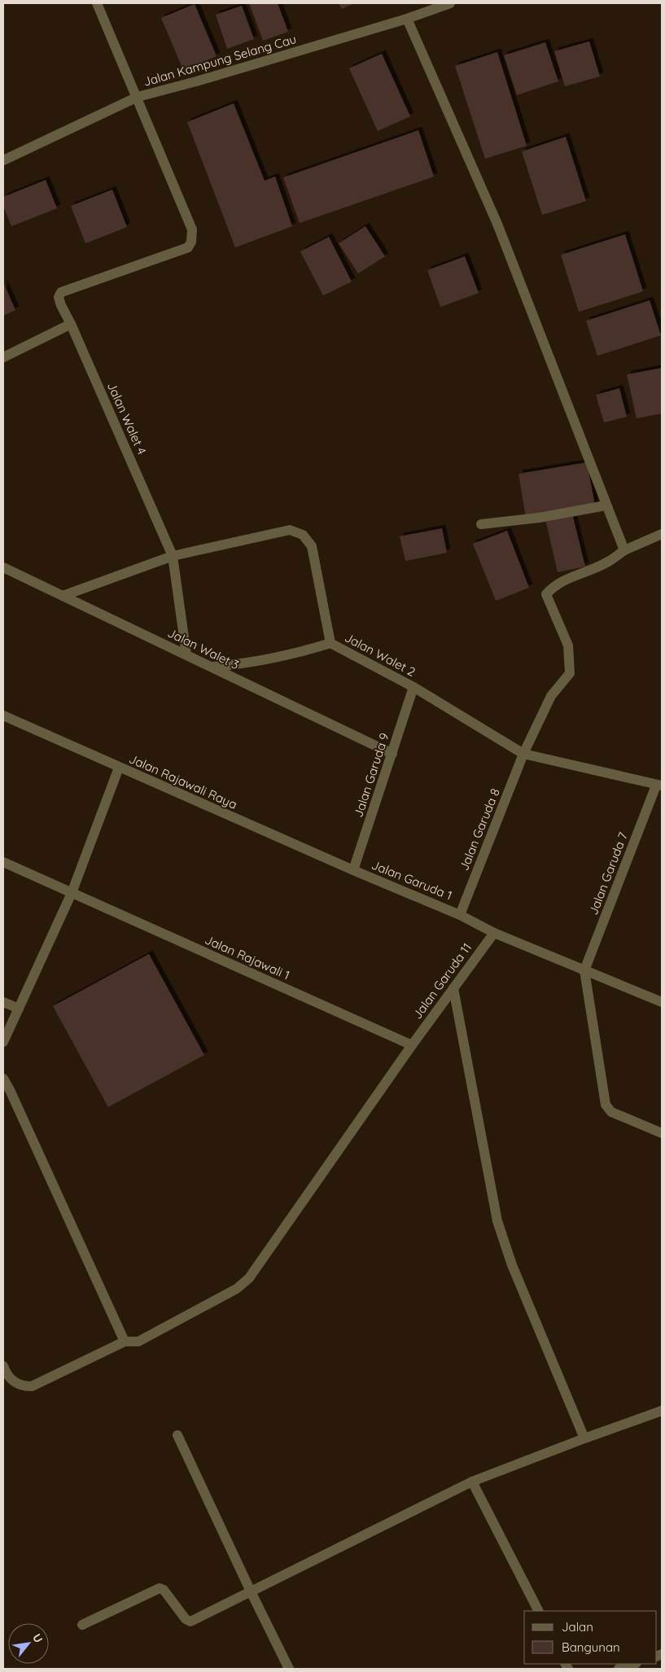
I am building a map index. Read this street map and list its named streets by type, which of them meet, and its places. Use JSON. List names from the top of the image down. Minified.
{"streets":{"street":["Jalan Kampung Selang Cau","Jalan Walet 4","Jalan Walet 3","Jalan Walet 2","Jalan Garuda 9","Jalan Rajawali Raya","Jalan Garuda 8","Jalan Garuda 7","Jalan Garuda 1","Jalan Rajawali 1","Jalan Garuda 11"]},"crossings":[["Jalan Kampung Selang Cau","Jalan Walet 4"],["Jalan Walet 4","Jalan Walet 3"],["Jalan Walet 4","Jalan Walet 2"],["Jalan Walet 3","Jalan Walet 2"],["Jalan Walet 3","Jalan Garuda 9"],["Jalan Walet 2","Jalan Garuda 9"],["Jalan Walet 2","Jalan Garuda 8"],["Jalan Walet 2","Jalan Garuda 7"],["Jalan Garuda 9","Jalan Rajawali Raya"],["Jalan Garuda 9","Jalan Garuda 1"],["Jalan Rajawali Raya","Jalan Garuda 1"],["Jalan Garuda 8","Jalan Garuda 1"],["Jalan Garuda 7","Jalan Garuda 1"],["Jalan Garuda 1","Jalan Garuda 11"],["Jalan Rajawali 1","Jalan Garuda 11"]],"legend":["Jalan","Bangunan"],"north":"top right"}
